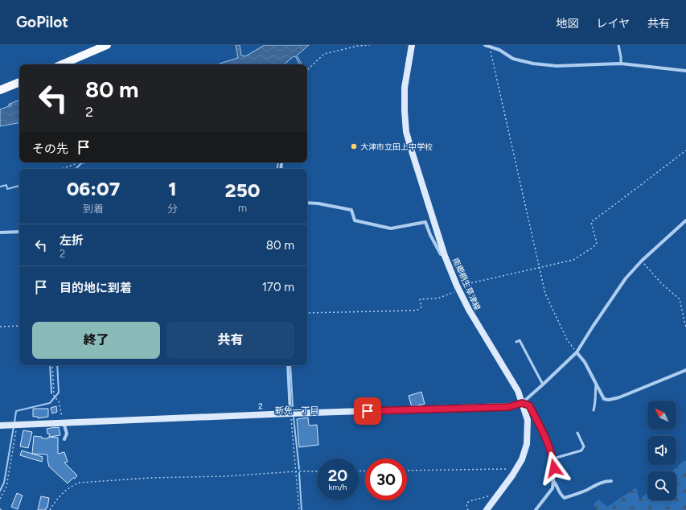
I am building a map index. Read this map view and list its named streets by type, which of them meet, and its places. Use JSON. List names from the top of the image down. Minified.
{"streets":{"street":["南郷桐生草津線","2"]},"crossings":[["南郷桐生草津線","2"]],"districts":["新免一丁目"],"places":["大津市立田上中学校"],"north":"top left","page":{"header":"GoPilot","nav":["地図","レイヤ","共有"],"turn":["80 m","2"],"then":"その先","eta":["06:07","到着","1","分","250","m"],"list":[{"name":"左折","note":"2","value":"80 m"},{"name":"目的地に到着","value":"170 m"}],"buttons":["終了","共有"],"speed":"20 km/h","limit":"30"}}
